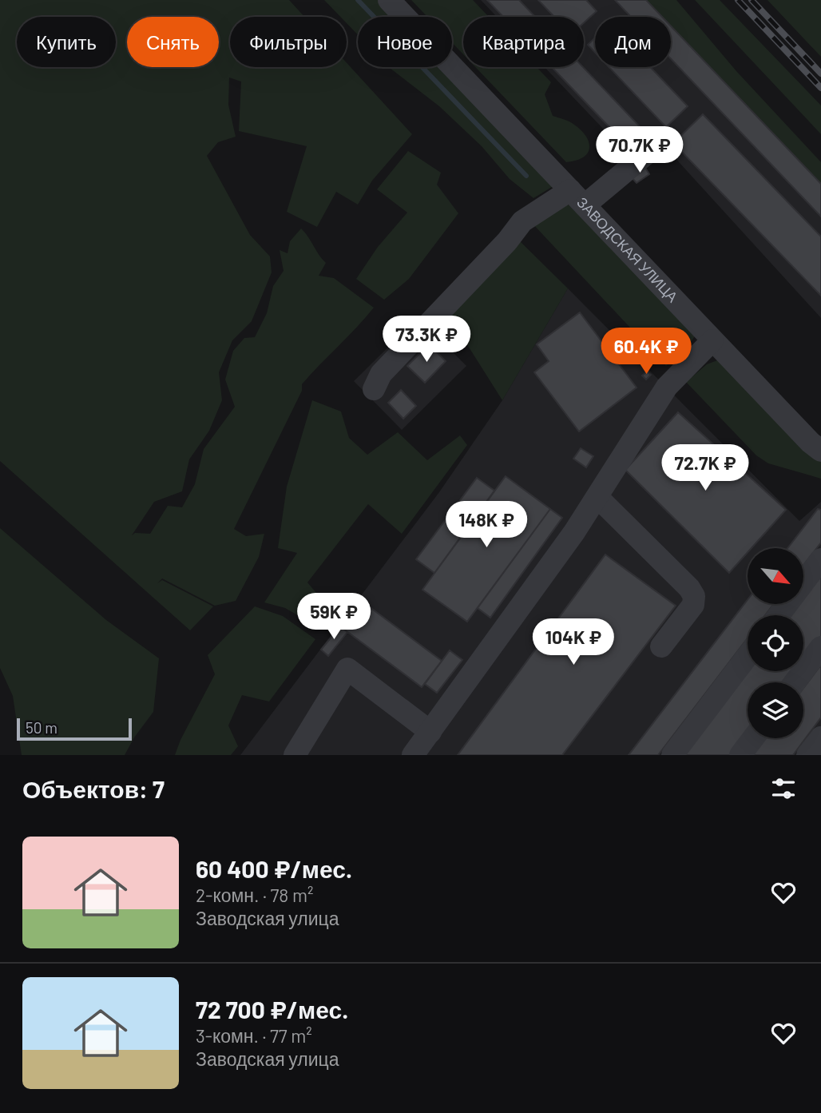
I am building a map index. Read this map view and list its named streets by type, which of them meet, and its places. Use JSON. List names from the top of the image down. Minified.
{"streets":{"street":["ЗАВОДСКАЯ УЛИЦА"]},"scale_bar":"50 m","north":"bottom right","page":{"chip":["Купить","Снять","Фильтры","Новое","Квартира","Дом"],"price":["70.7K ₽","73.3K ₽","60.4K ₽","72.7K ₽","148K ₽","59K ₽","104K ₽"],"scale":"50 m","heading":"Объектов: 7","list":[{"name":"60 400 ₽/мес.","note":"2-комн. · 78 m² · Заводская улица"},{"name":"72 700 ₽/мес.","note":"3-комн. · 77 m² · Заводская улица"}]}}
